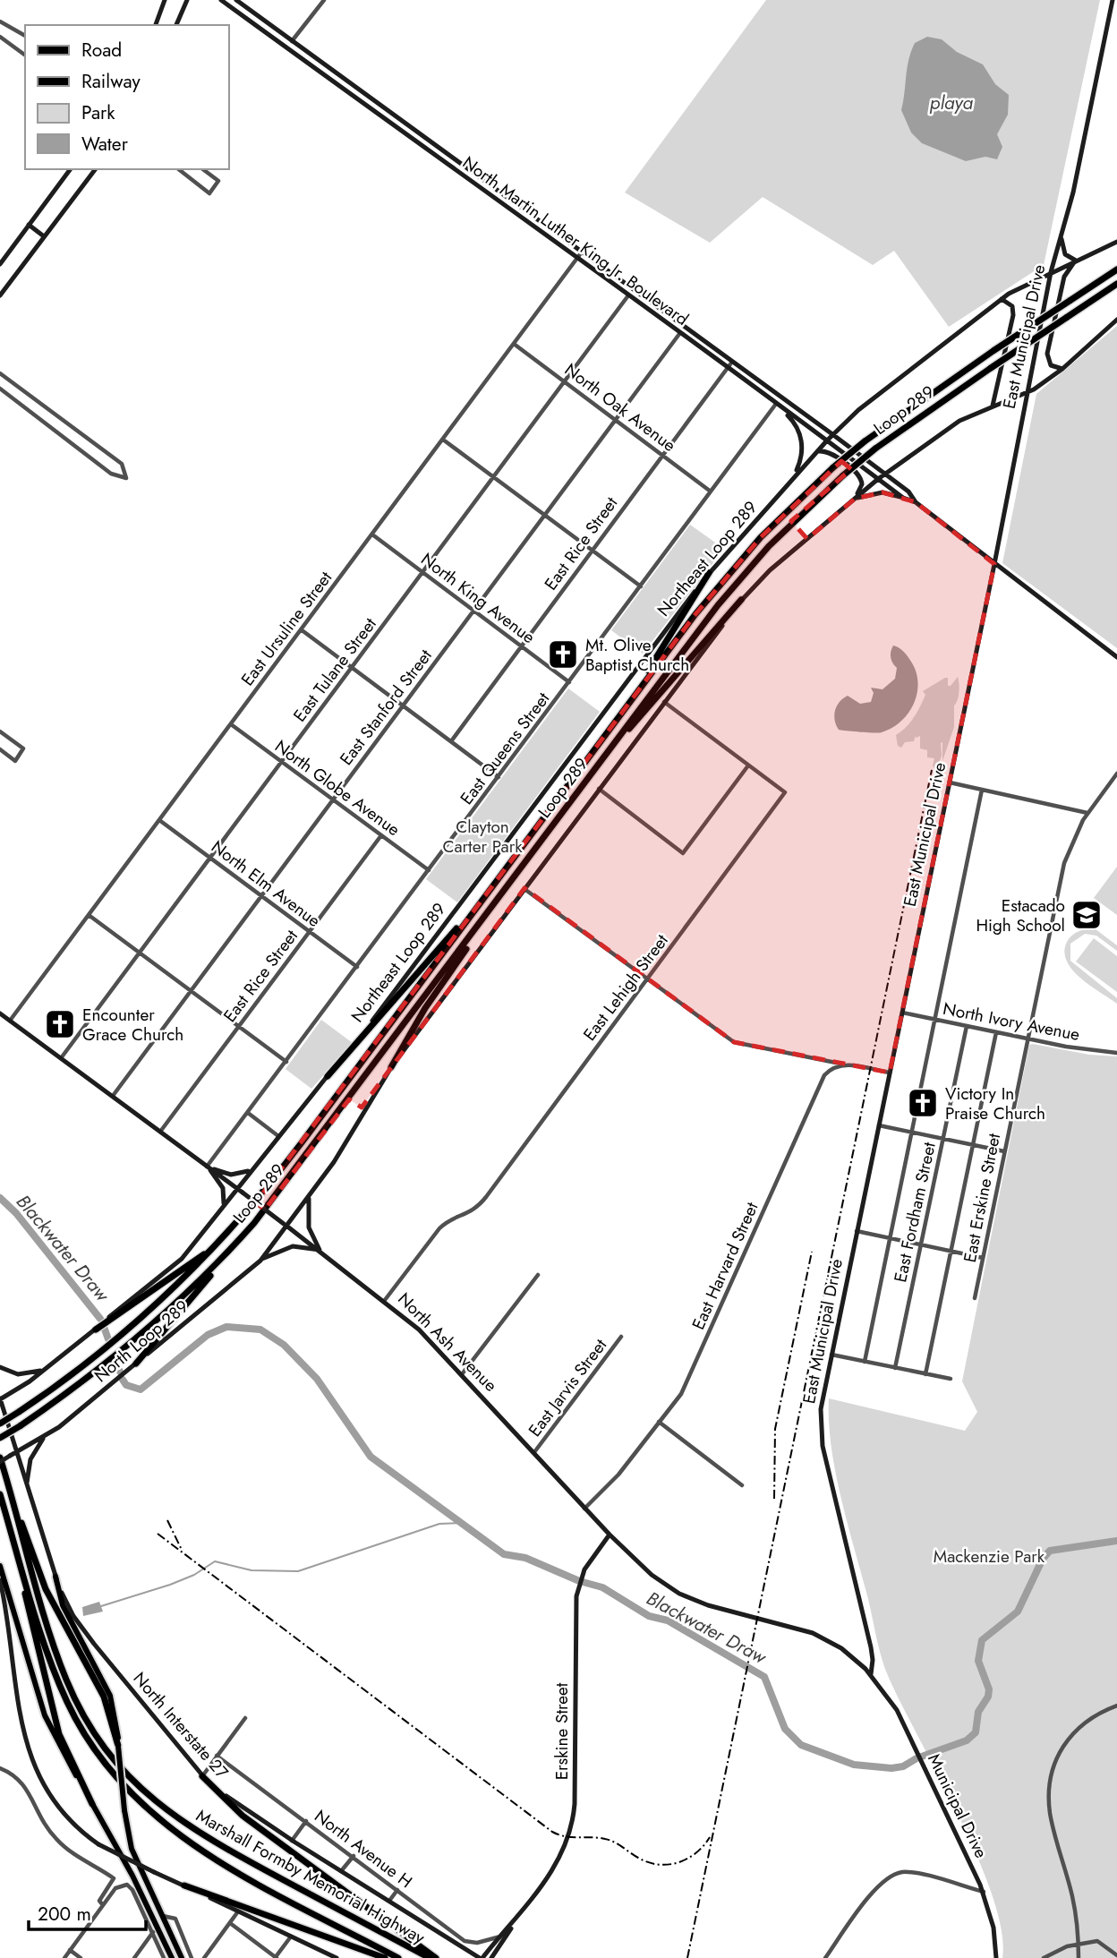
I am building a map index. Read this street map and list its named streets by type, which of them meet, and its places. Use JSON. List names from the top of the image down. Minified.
{"streets":{"highway":["Loop 289","Marshall Formby Memorial Highway"],"main road":["North Martin Luther King Jr. Boulevard","East Municipal Drive","Northeast Loop 289","North Loop 289","North Ash Avenue","North Interstate 27","Erskine Street","Municipal Drive"],"street":["North Oak Avenue","East Rice Street","North King Avenue","East Ursuline Street","East Tulane Street","East Stanford Street","East Queens Street","North Globe Avenue","North Elm Avenue","East Lehigh Street","North Ivory Avenue","East Erskine Street","East Fordham Street","East Harvard Street","East Jarvis Street","North Avenue H"]},"crossings":[["North Martin Luther King Jr. Boulevard","East Municipal Drive"],["North Martin Luther King Jr. Boulevard","East Rice Street"],["North Martin Luther King Jr. Boulevard","Northeast Loop 289"],["North Martin Luther King Jr. Boulevard","East Ursuline Street"],["North Martin Luther King Jr. Boulevard","East Tulane Street"],["North Martin Luther King Jr. Boulevard","East Stanford Street"],["North Martin Luther King Jr. Boulevard","East Queens Street"],["East Municipal Drive","Northeast Loop 289"],["East Municipal Drive","North Ivory Avenue"],["East Municipal Drive","North Ash Avenue"],["East Municipal Drive","Municipal Drive"],["North Oak Avenue","East Rice Street"],["North Oak Avenue","East Ursuline Street"],["North Oak Avenue","East Tulane Street"],["North Oak Avenue","East Stanford Street"],["North Oak Avenue","East Queens Street"],["East Rice Street","North King Avenue"],["East Rice Street","North Globe Avenue"],["East Rice Street","North Elm Avenue"],["East Rice Street","North Ash Avenue"],["Northeast Loop 289","North Ash Avenue"],["North King Avenue","East Ursuline Street"],["North King Avenue","East Tulane Street"],["North King Avenue","East Stanford Street"],["North King Avenue","East Queens Street"],["East Ursuline Street","North Globe Avenue"],["East Ursuline Street","North Elm Avenue"],["East Ursuline Street","North Ash Avenue"],["East Tulane Street","North Globe Avenue"],["East Tulane Street","North Elm Avenue"],["East Tulane Street","North Ash Avenue"],["East Stanford Street","North Globe Avenue"],["East Stanford Street","North Elm Avenue"],["East Stanford Street","North Ash Avenue"],["East Queens Street","North Globe Avenue"],["East Queens Street","North Elm Avenue"],["East Queens Street","North Ash Avenue"],["East Lehigh Street","North Ash Avenue"],["North Ivory Avenue","East Erskine Street"],["North Ivory Avenue","East Fordham Street"],["East Harvard Street","North Ash Avenue"],["North Loop 289","North Ash Avenue"],["North Loop 289","North Interstate 27"],["North Loop 289","Marshall Formby Memorial Highway"],["North Ash Avenue","East Jarvis Street"],["North Ash Avenue","Erskine Street"],["North Ash Avenue","Municipal Drive"],["North Interstate 27","Erskine Street"],["Erskine Street","North Avenue H"]],"water":["playa","Blackwater Draw"],"parks":["Clayton Carter Park","Mackenzie Park"],"places":{"church":["Mt. Olive Baptist Church","Encounter Grace Church","Victory In Praise Church"],"school or university":["Estacado High School"]},"legend":["Road","Railway","Park","Water"],"scale_bar":"200 m"}
